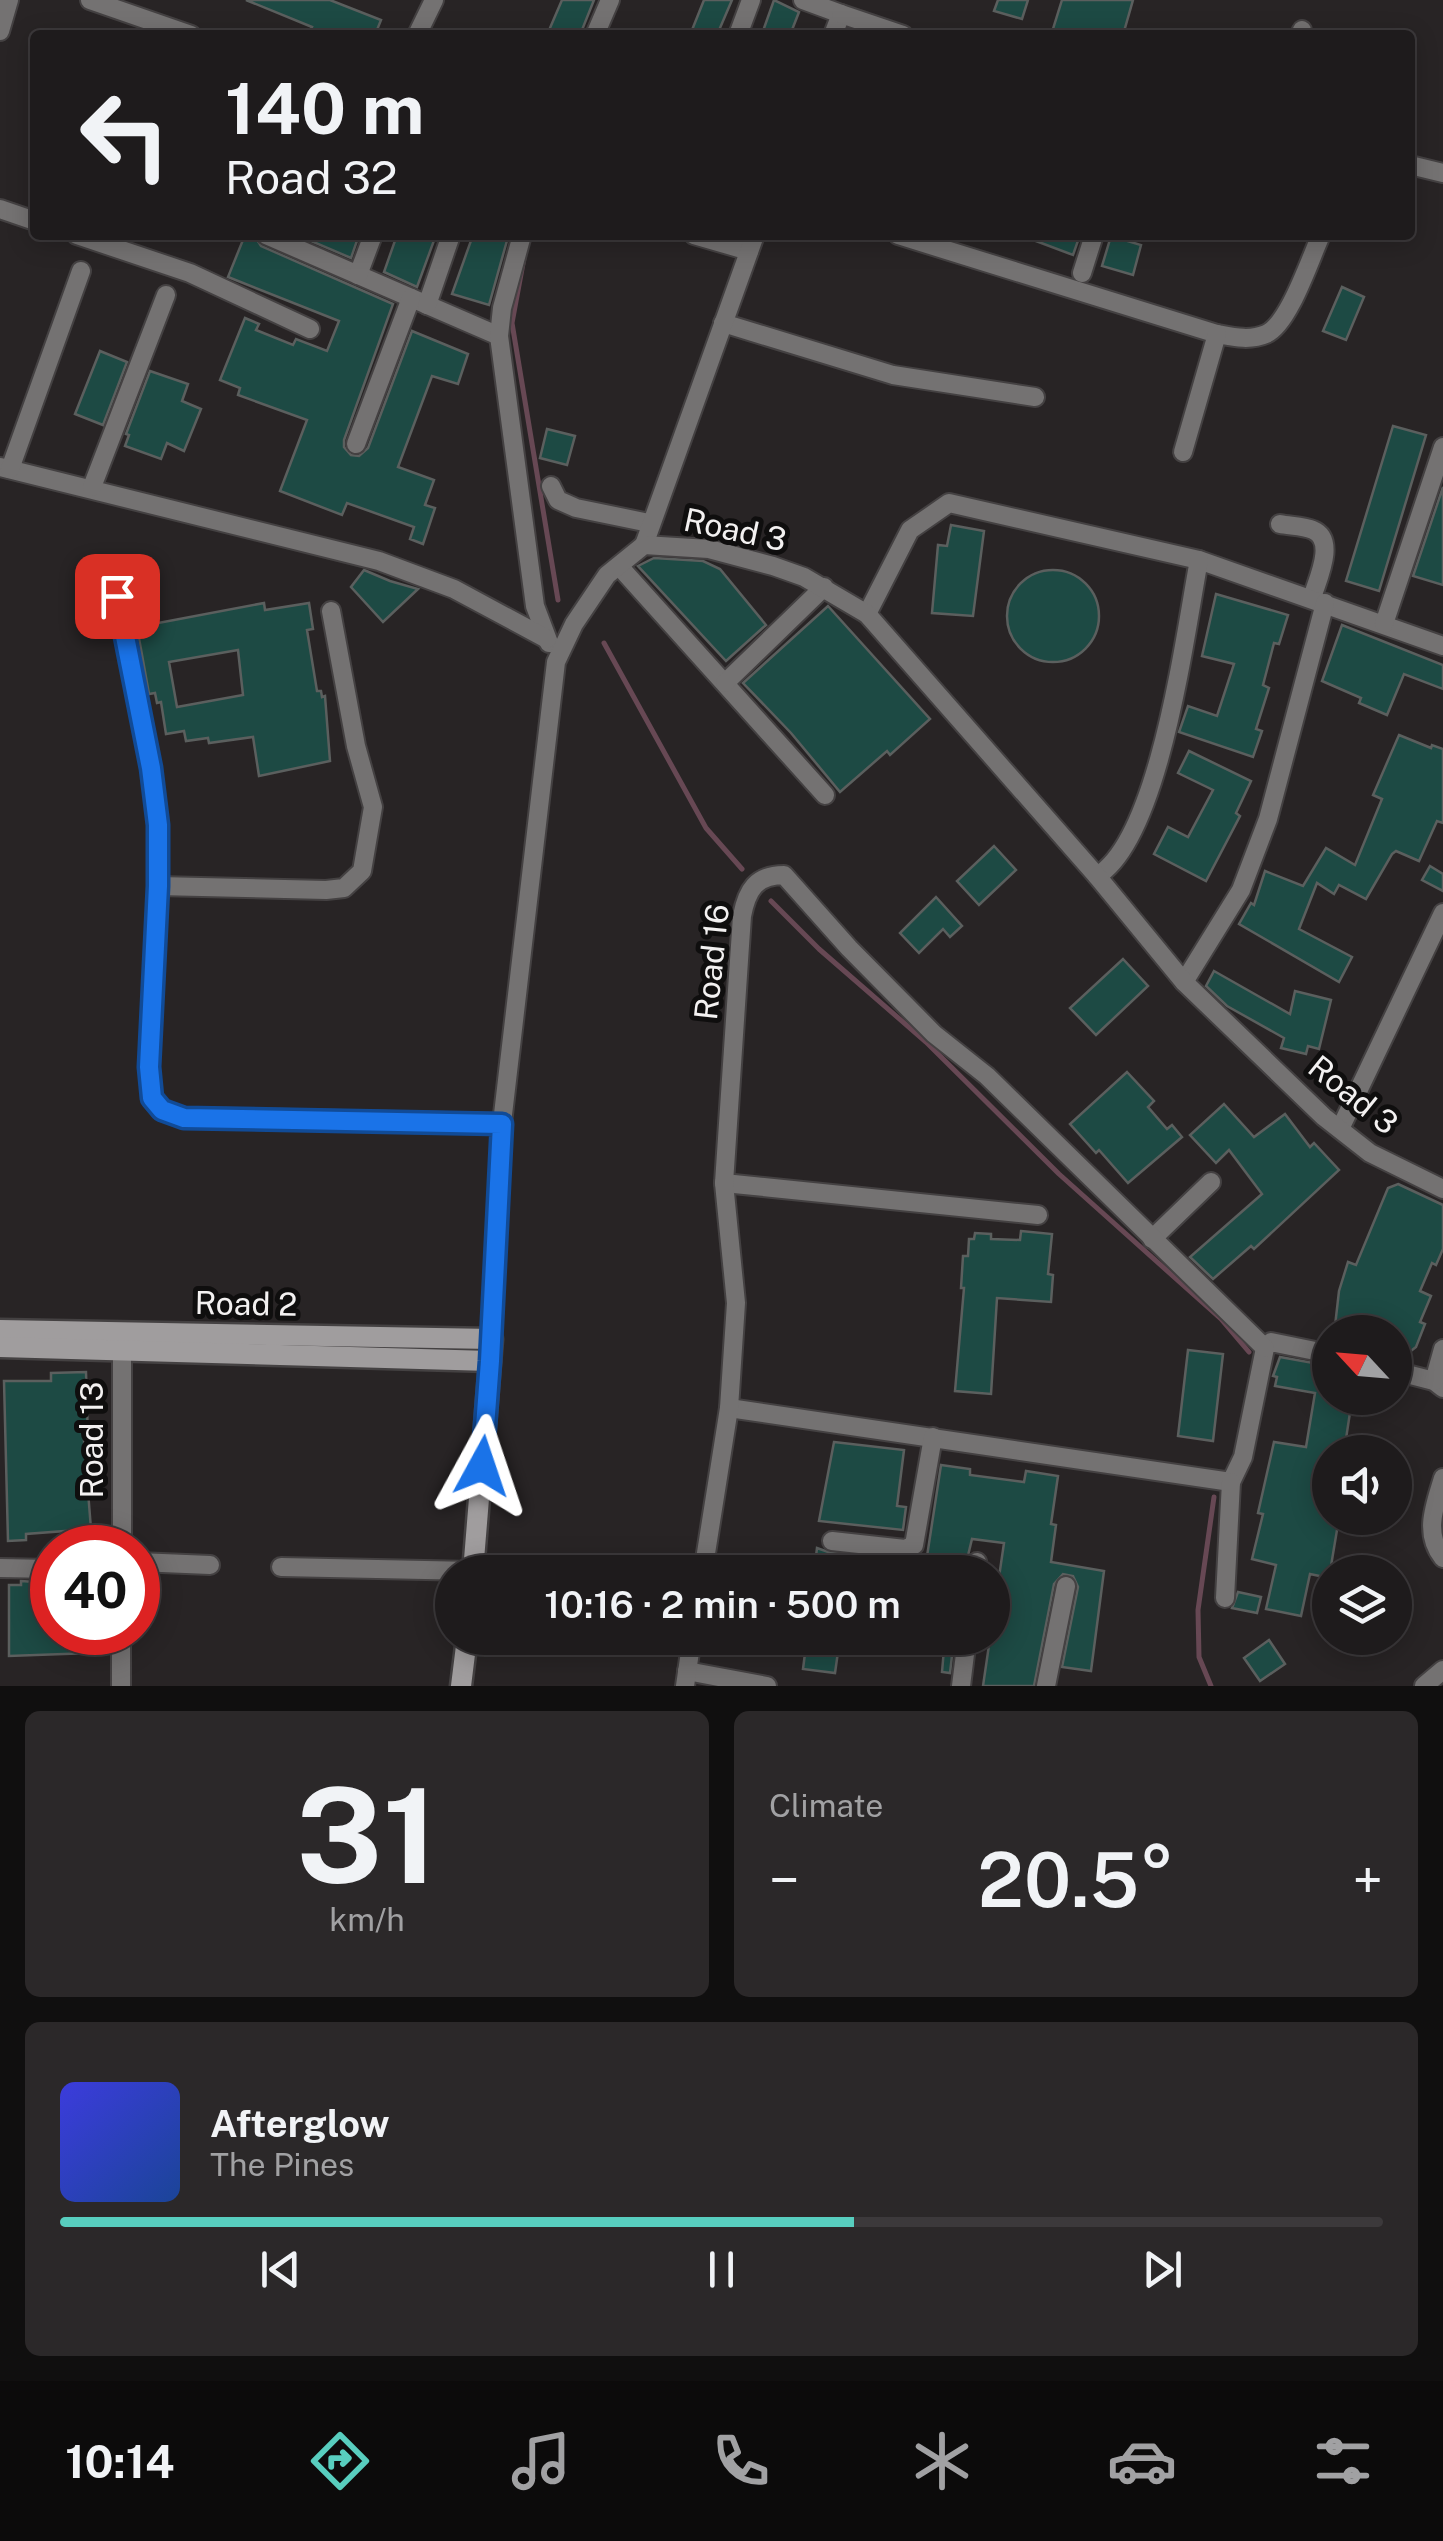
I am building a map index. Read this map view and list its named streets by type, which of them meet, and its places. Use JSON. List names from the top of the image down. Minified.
{"streets":{"street":["Road 3","Road 16","Road 2","Road 13"]},"crossings":[["Road 3","Road 2"],["Road 2","Road 13"]],"north":"top left","page":{"turn":["140 m","Road 32"],"limit":"40","trip":"10:16 · 2 min · 500 m","tile":[["31","km/h"],"Climate"],"heat":["−","20.5°","+"],"song":["Afterglow","The Pines"],"tabs":"10:14"}}
